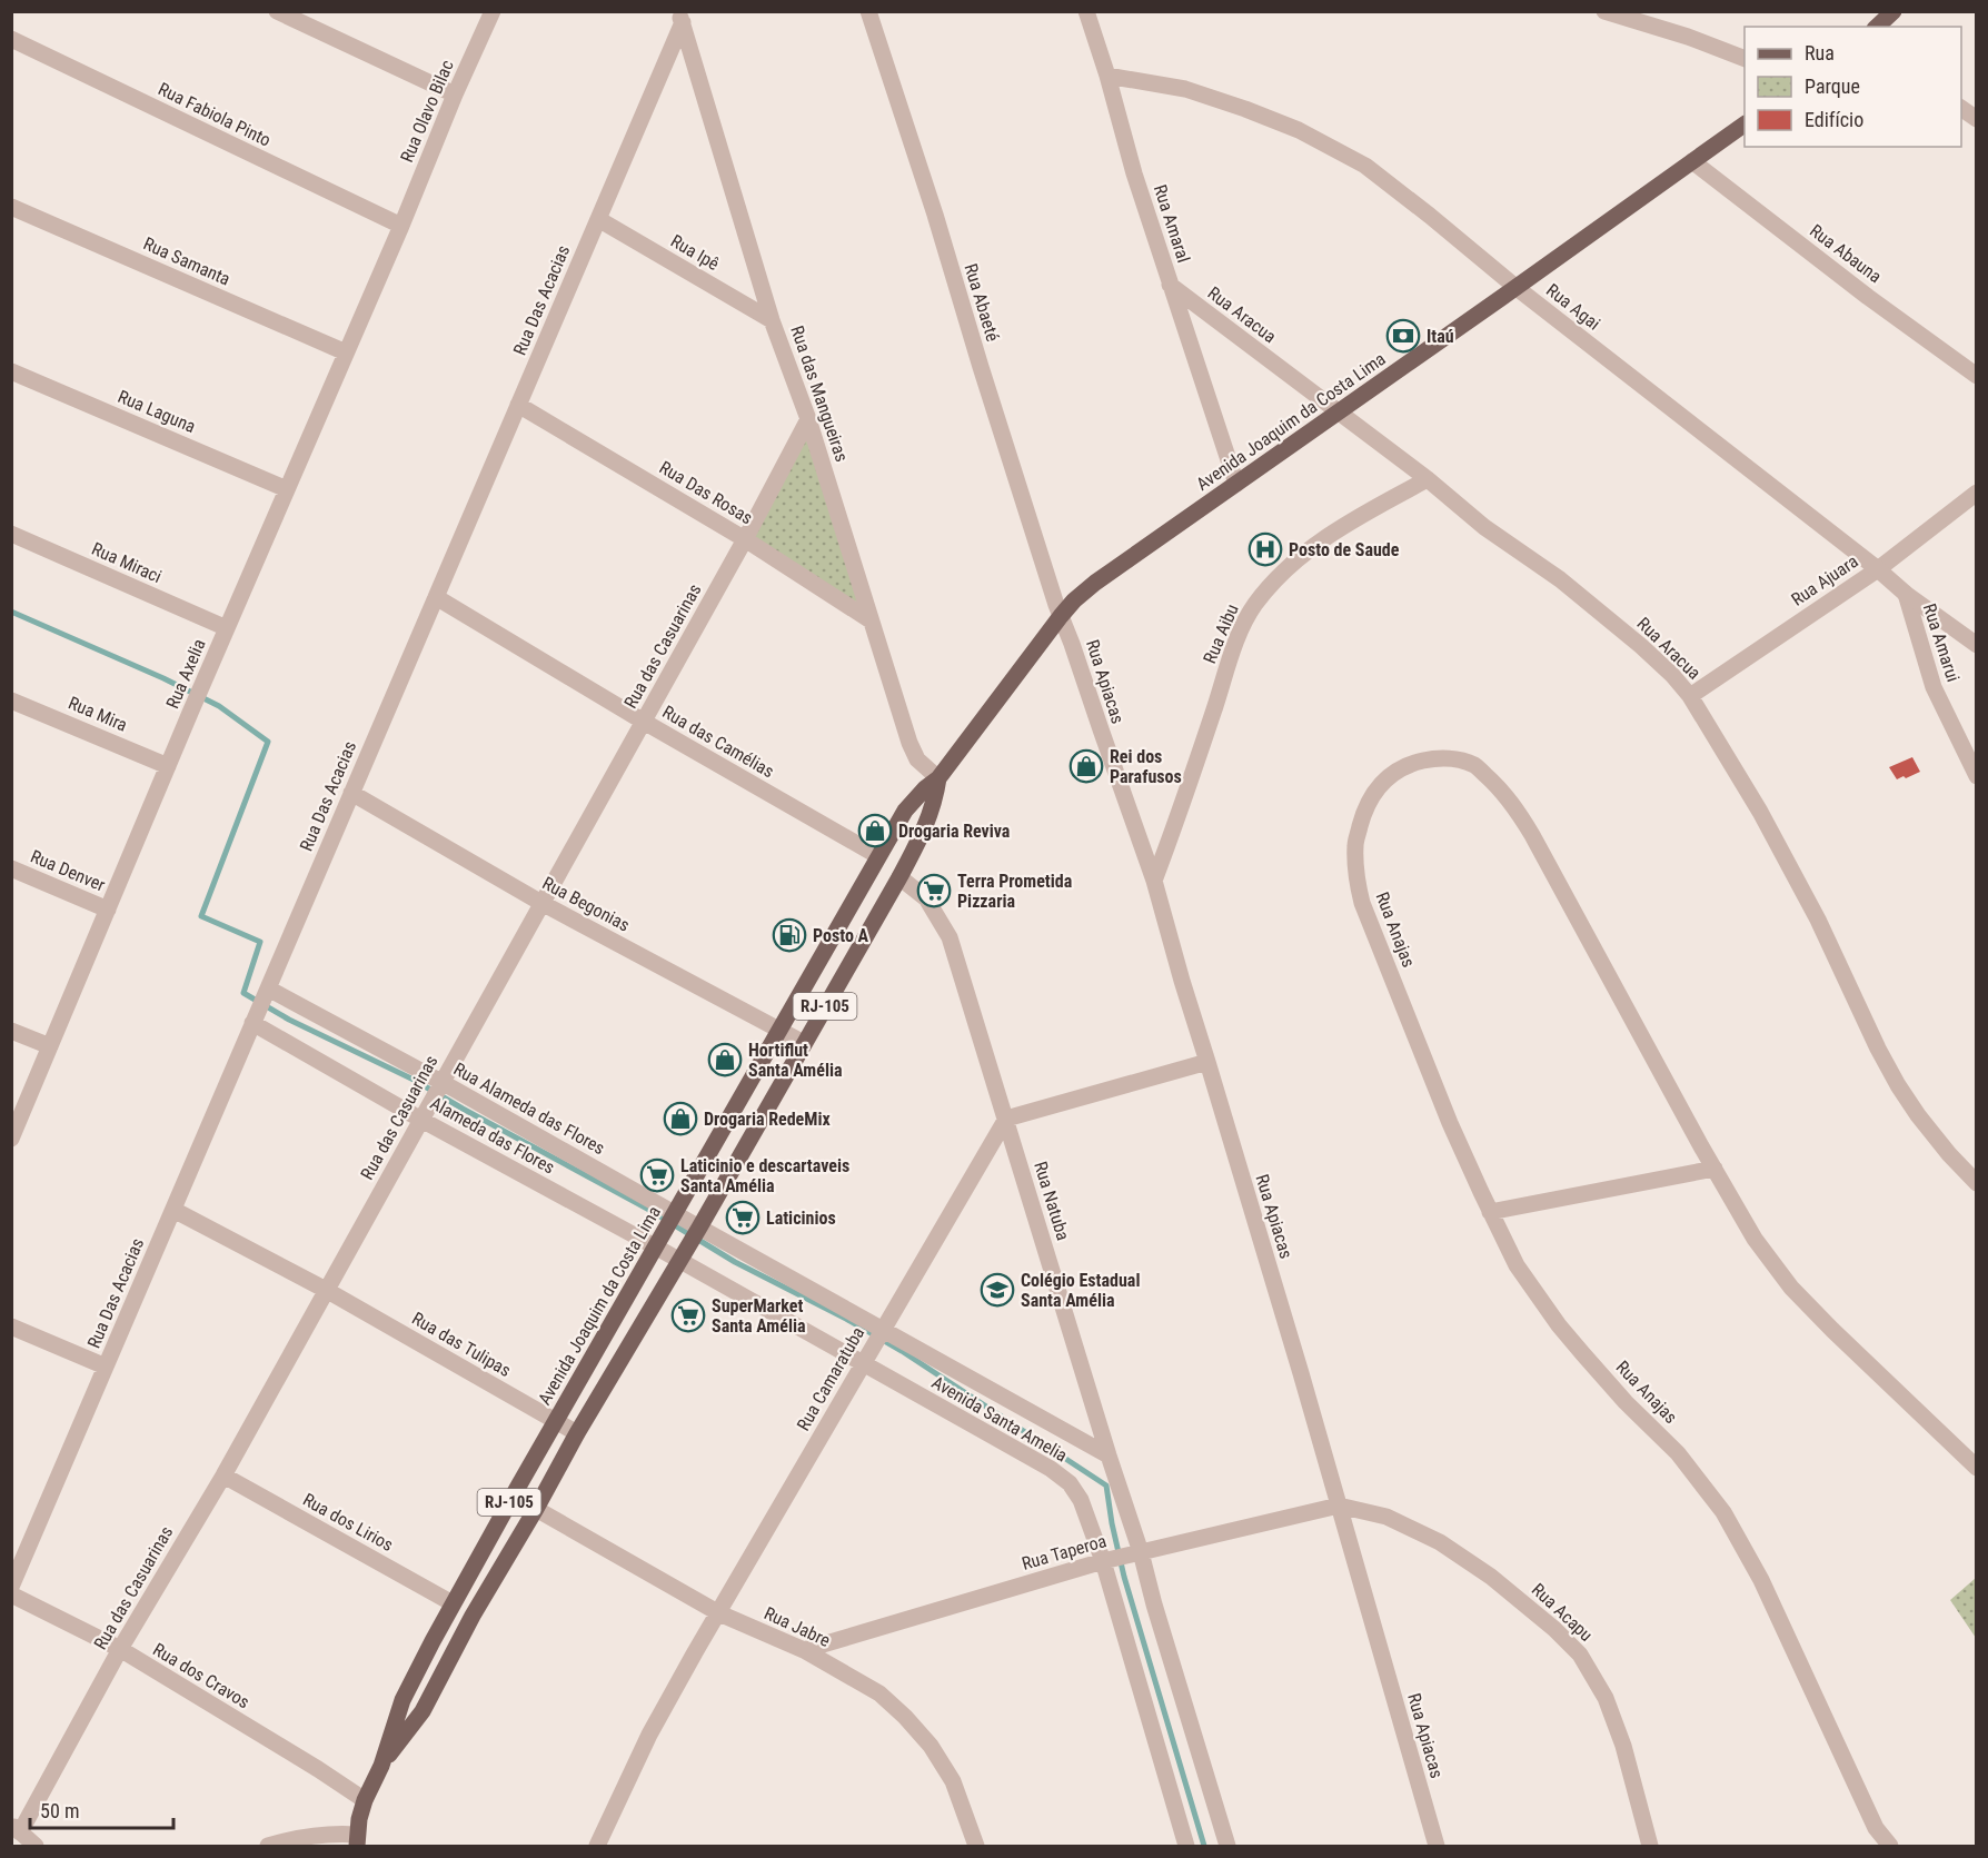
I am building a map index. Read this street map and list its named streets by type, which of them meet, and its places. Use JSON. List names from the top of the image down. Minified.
{"streets":{"main road":["Avenida Joaquim da Costa Lima","RJ-105"],"street":["Rua Olavo Bilac","Rua Fabiola Pinto","Rua Amaral","Rua Ipê","Rua Abauna","Rua Samanta","Rua Das Acacias","Rua Abaeté","Rua Agai","Rua Aracua","Rua das Mangueiras","Rua Laguna","Rua Das Rosas","Rua Miraci","Rua Ajuara","Rua Aibu","Rua Amarui","Rua das Casuarinas","Rua Axelia","Rua Apiacas","Rua Mira","Rua das Camélias","Rua Denver","Rua Begonias","Rua Anajas","Rua Alameda das Flores","Alameda das Flores","Rua Natuba","Rua das Tulipas","Rua Camaratuba","Avenida Santa Amelia","Rua dos Lirios","Rua Taperoa","Rua Acapu","Rua Jabre","Rua dos Cravos"]},"crossings":[["Rua Olavo Bilac","Rua Fabiola Pinto"],["Rua Olavo Bilac","Rua Axelia"],["Rua Fabiola Pinto","Rua Axelia"],["Rua Amaral","Rua Agai"],["Rua Amaral","Rua Aracua"],["Rua Amaral","Avenida Joaquim da Costa Lima"],["Rua Ipê","Rua Das Acacias"],["Rua Ipê","Rua das Mangueiras"],["Rua Abauna","Avenida Joaquim da Costa Lima"],["Rua Samanta","Rua Axelia"],["Rua Das Acacias","Rua das Mangueiras"],["Rua Das Acacias","Rua Das Rosas"],["Rua Das Acacias","Rua das Camélias"],["Rua Das Acacias","Rua Begonias"],["Rua Das Acacias","Rua Alameda das Flores"],["Rua Das Acacias","Alameda das Flores"],["Rua Abaeté","Avenida Joaquim da Costa Lima"],["Rua Abaeté","Rua Apiacas"],["Rua Agai","Avenida Joaquim da Costa Lima"],["Rua Agai","Rua Ajuara"],["Rua Agai","Rua Amarui"],["Rua Aracua","Avenida Joaquim da Costa Lima"],["Rua Aracua","Rua Ajuara"],["Rua Aracua","Rua Aibu"],["Rua das Mangueiras","Avenida Joaquim da Costa Lima"],["Rua das Mangueiras","Rua Das Rosas"],["Rua das Mangueiras","Rua das Casuarinas"],["Rua Laguna","Rua Axelia"],["Avenida Joaquim da Costa Lima","Rua Apiacas"],["Avenida Joaquim da Costa Lima","Rua das Camélias"],["Avenida Joaquim da Costa Lima","Rua Begonias"],["Avenida Joaquim da Costa Lima","Rua Alameda das Flores"],["Avenida Joaquim da Costa Lima","Alameda das Flores"],["Avenida Joaquim da Costa Lima","Rua Natuba"],["Avenida Joaquim da Costa Lima","Rua das Tulipas"],["Avenida Joaquim da Costa Lima","Avenida Santa Amelia"],["Avenida Joaquim da Costa Lima","Rua dos Lirios"],["Avenida Joaquim da Costa Lima","Rua Jabre"],["Avenida Joaquim da Costa Lima","Rua dos Cravos"],["Rua Das Rosas","Rua das Casuarinas"],["Rua Miraci","Rua Axelia"],["Rua Aibu","Rua Apiacas"],["Rua das Casuarinas","Rua das Camélias"],["Rua das Casuarinas","Rua Begonias"],["Rua das Casuarinas","Rua Alameda das Flores"],["Rua das Casuarinas","Alameda das Flores"],["Rua das Casuarinas","Rua das Tulipas"],["Rua das Casuarinas","Rua dos Lirios"],["Rua das Casuarinas","Rua dos Cravos"],["Rua Axelia","Rua Mira"],["Rua Axelia","Rua Denver"],["Rua Apiacas","Rua Taperoa"],["Rua Apiacas","Rua Acapu"],["Rua Alameda das Flores","Avenida Santa Amelia"],["Alameda das Flores","Avenida Santa Amelia"],["Rua Natuba","Rua Camaratuba"],["Rua Natuba","Avenida Santa Amelia"],["Rua Natuba","Rua Taperoa"],["Rua Camaratuba","Avenida Santa Amelia"],["Rua Camaratuba","Rua Jabre"],["Avenida Santa Amelia","Rua Taperoa"],["Rua Taperoa","Rua Acapu"],["Rua Taperoa","Rua Jabre"]],"places":{"bank":["Itaú"],"hospital":["Posto de Saude"],"shop":["Rei dos Parafusos","Drogaria Reviva","Hortiflut Santa Amélia","Drogaria RedeMix"],"supermarket":["Terra Prometida Pizzaria","Laticinio e descartaveis Santa Amélia","Laticinios","SuperMarket Santa Amélia"],"fuel station":["Posto A"],"school or university":["Colégio Estadual Santa Amélia"]},"legend":["Rua","Parque","Edifício"],"scale_bar":"50 m"}
